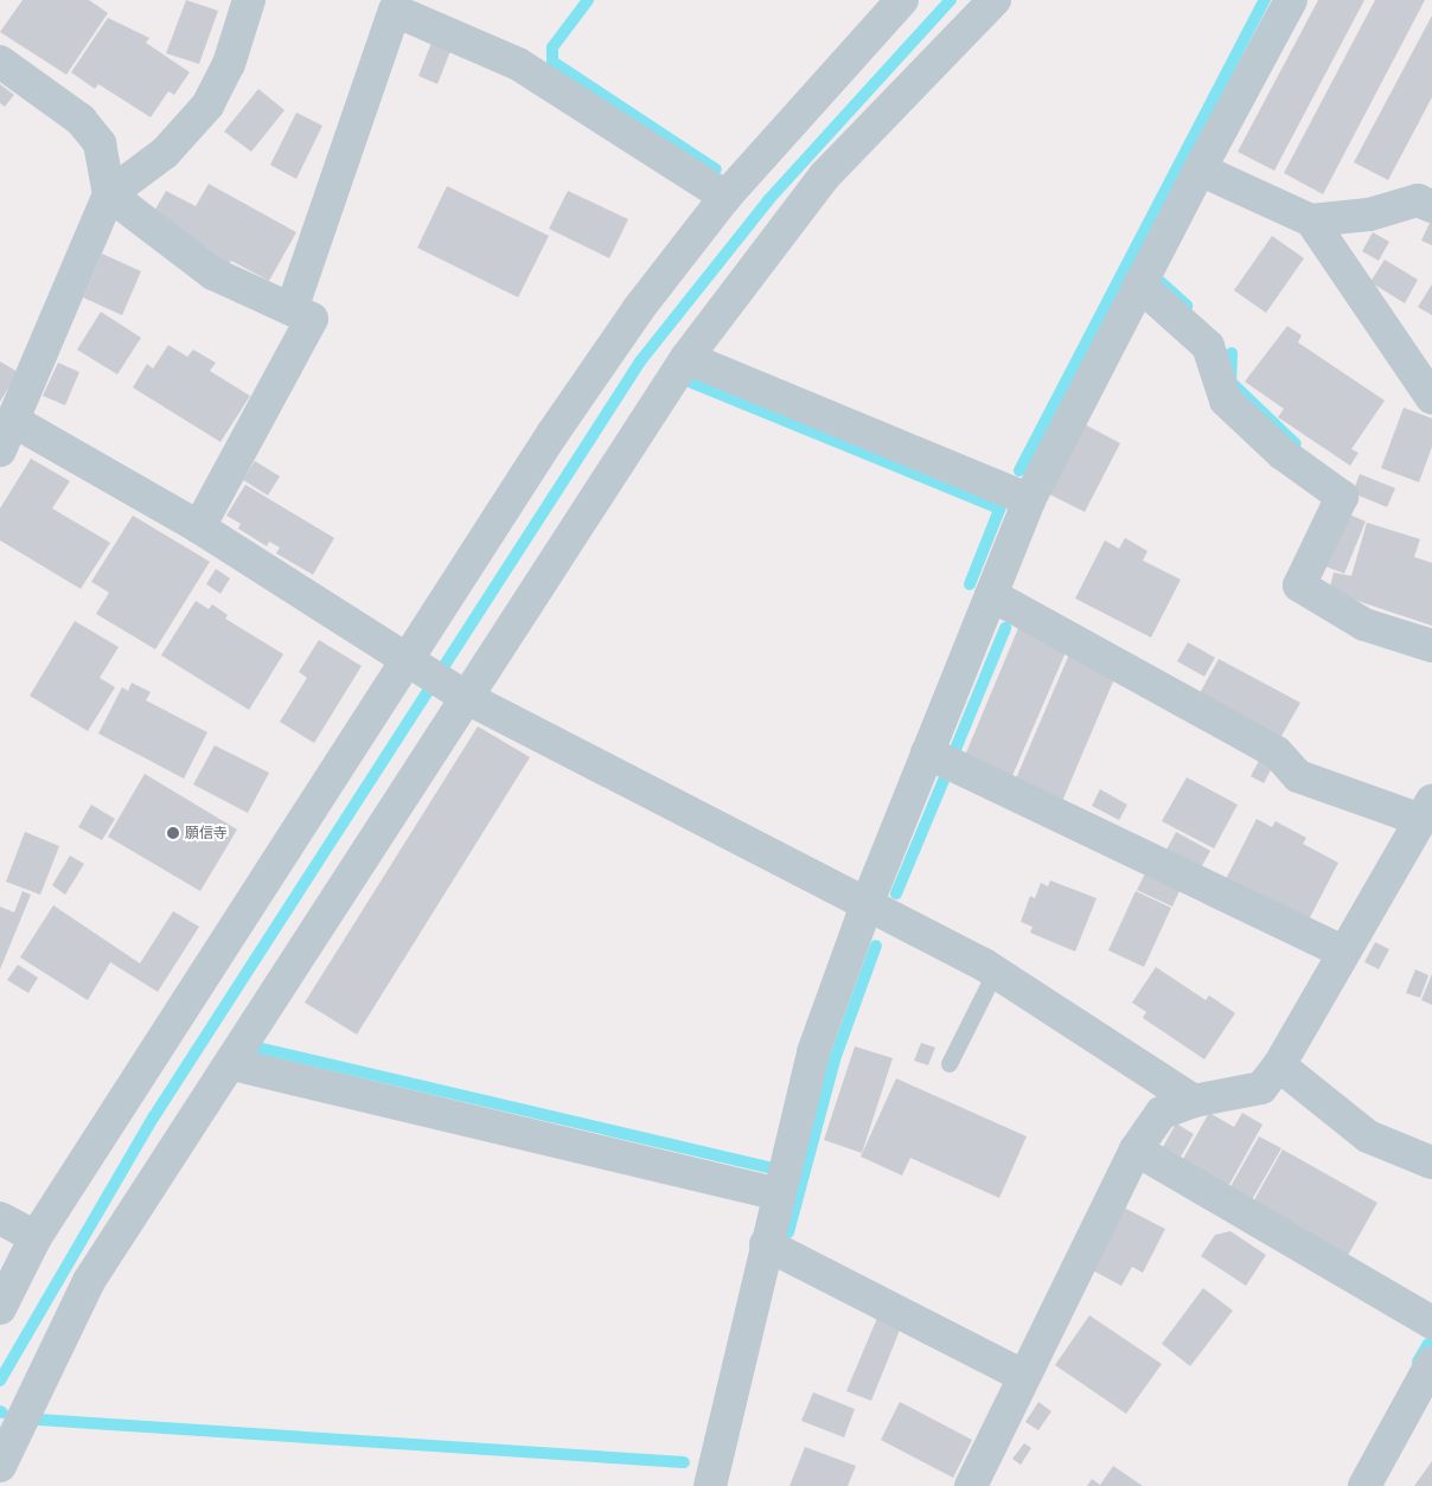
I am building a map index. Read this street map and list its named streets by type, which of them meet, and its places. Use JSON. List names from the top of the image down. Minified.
{"places":["願信寺"]}
